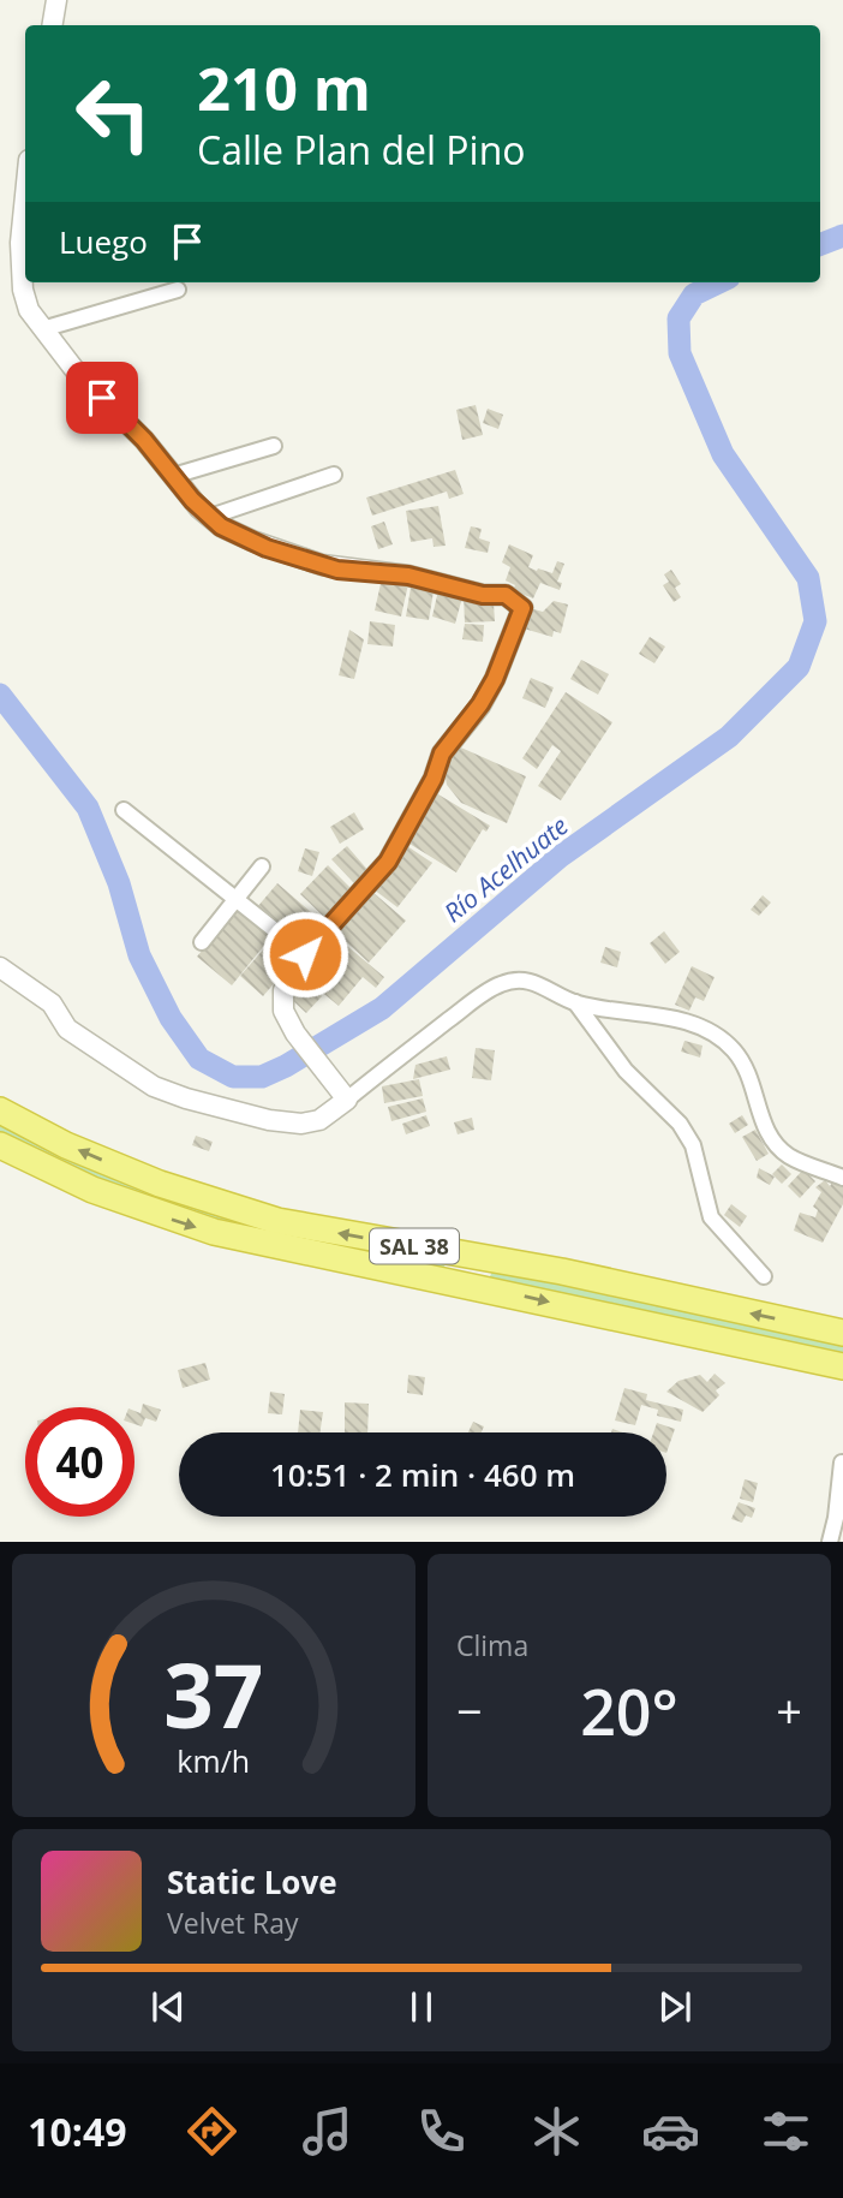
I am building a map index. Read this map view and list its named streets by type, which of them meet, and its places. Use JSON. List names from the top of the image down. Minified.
{"streets":{"highway":["SAL 38"]},"water":["Río Acelhuate"],"page":{"turn":["210 m","Calle Plan del Pino"],"then":"Luego","limit":"40","trip":"10:51 · 2 min · 460 m","tile":"Clima","heat":["−","20°","+"],"song":["Static Love","Velvet Ray"],"tabs":"10:49","gauge":["37","km/h"]}}
